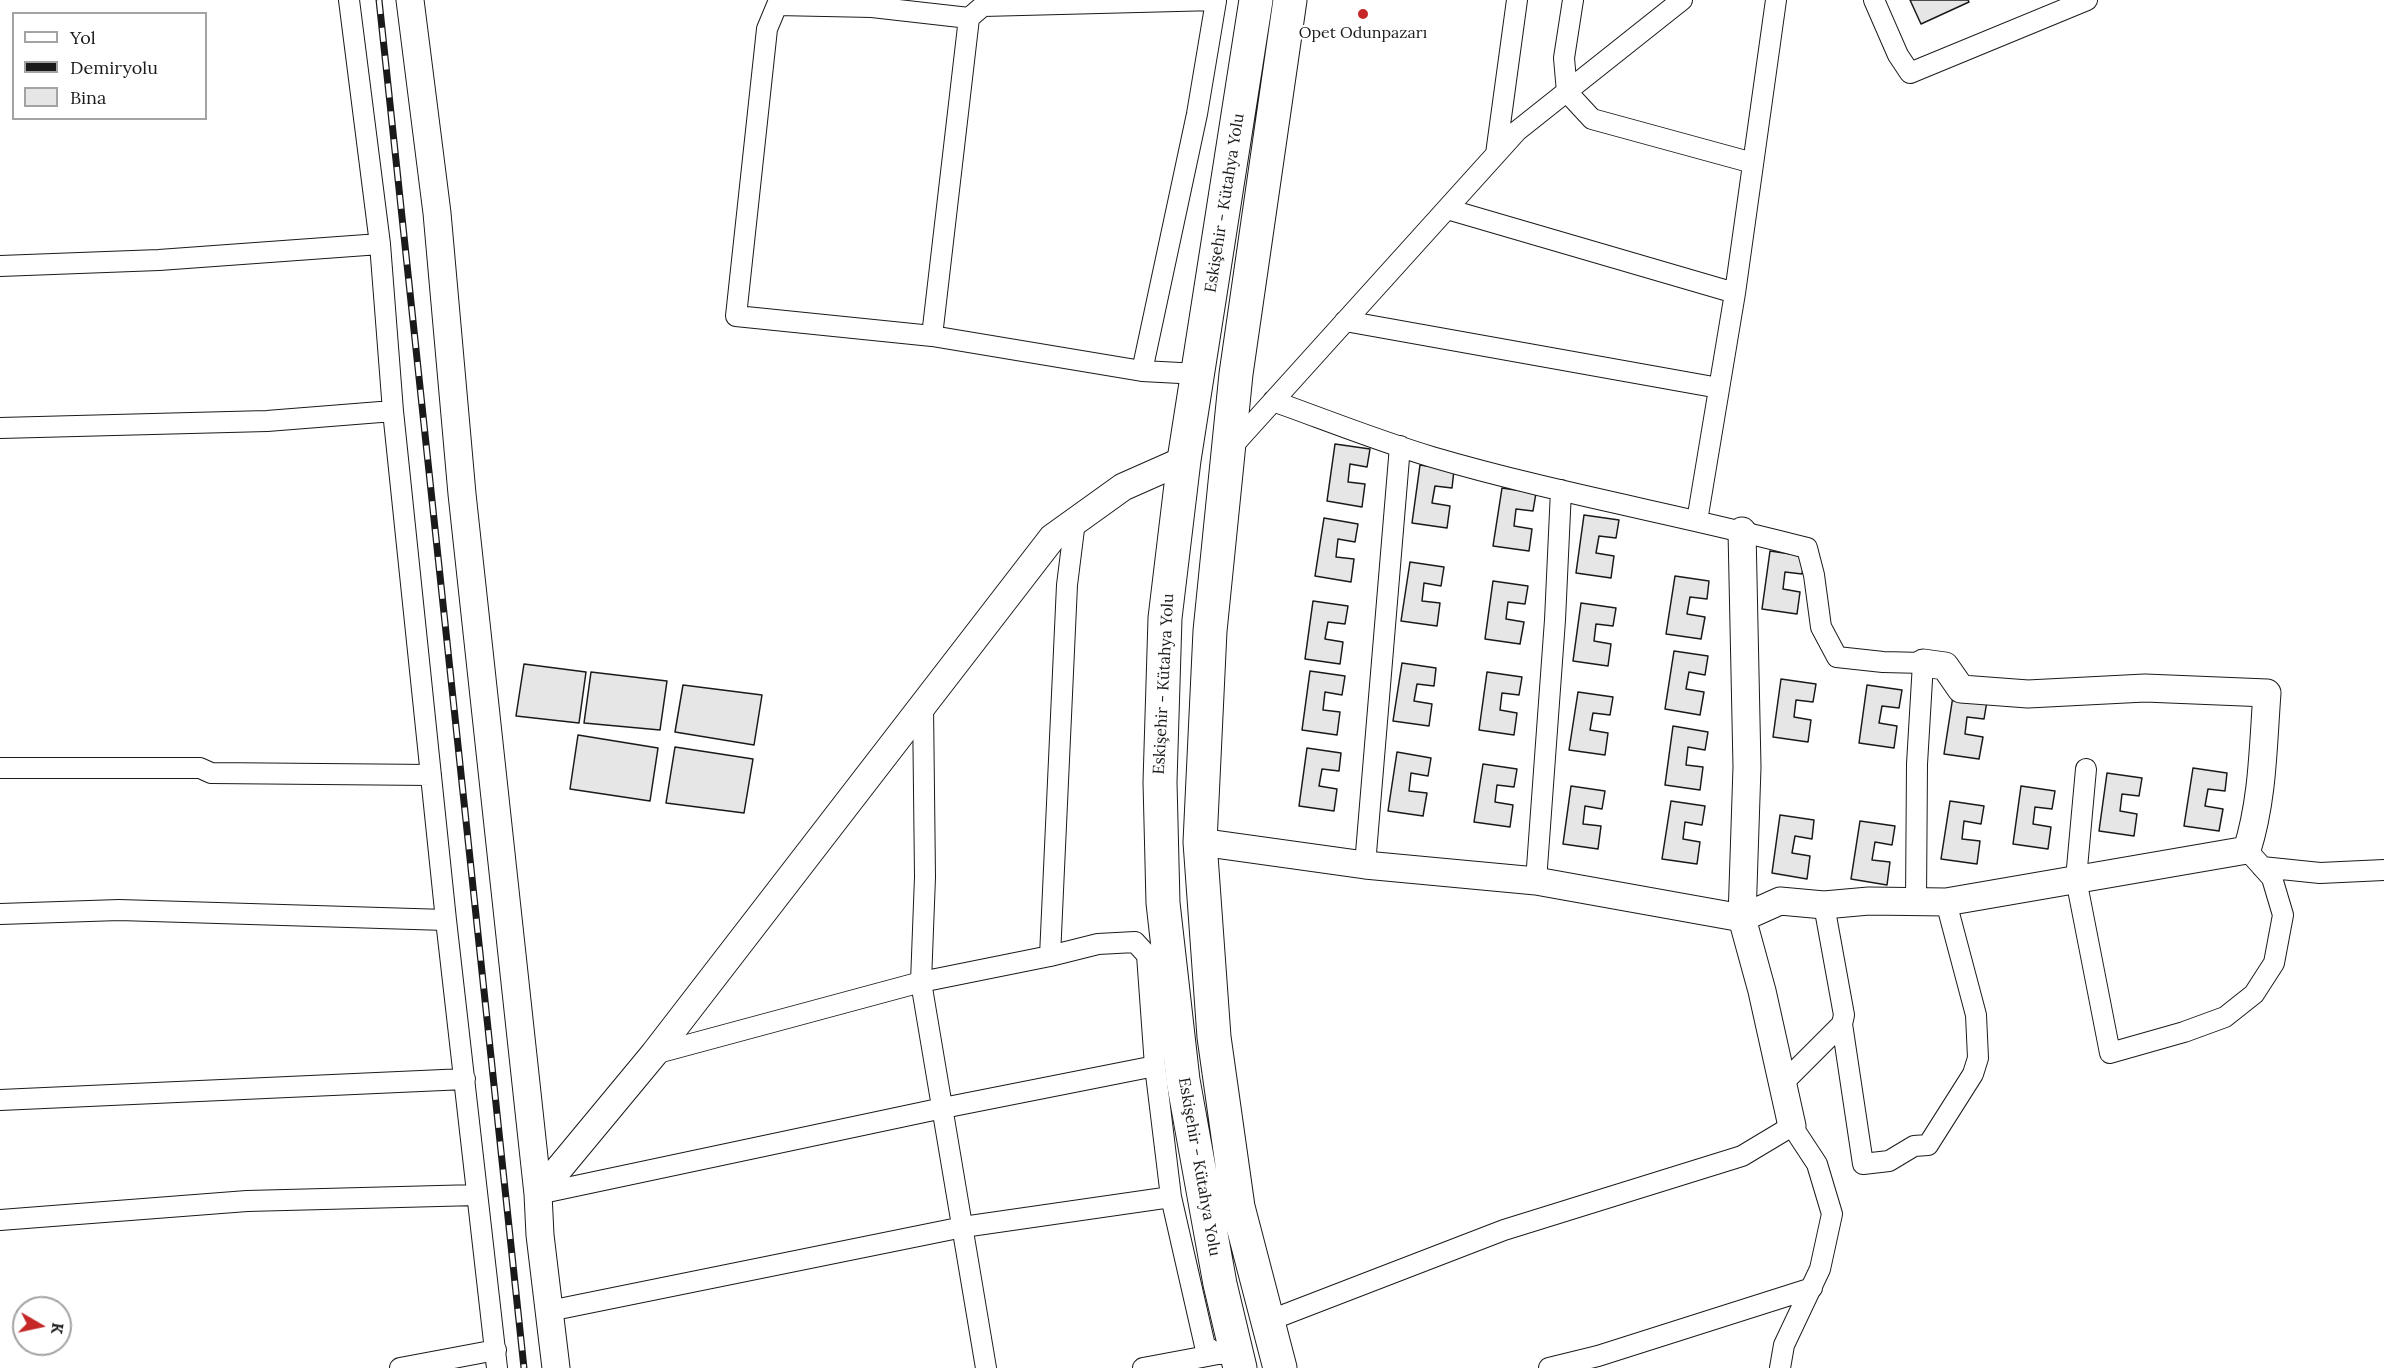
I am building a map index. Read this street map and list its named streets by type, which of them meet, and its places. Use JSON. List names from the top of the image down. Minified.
{"streets":{"highway":["Eskişehir - Kütahya Yolu"]},"places":["Opet Odunpazarı"],"legend":["Yol","Demiryolu","Bina"],"north":"right"}
